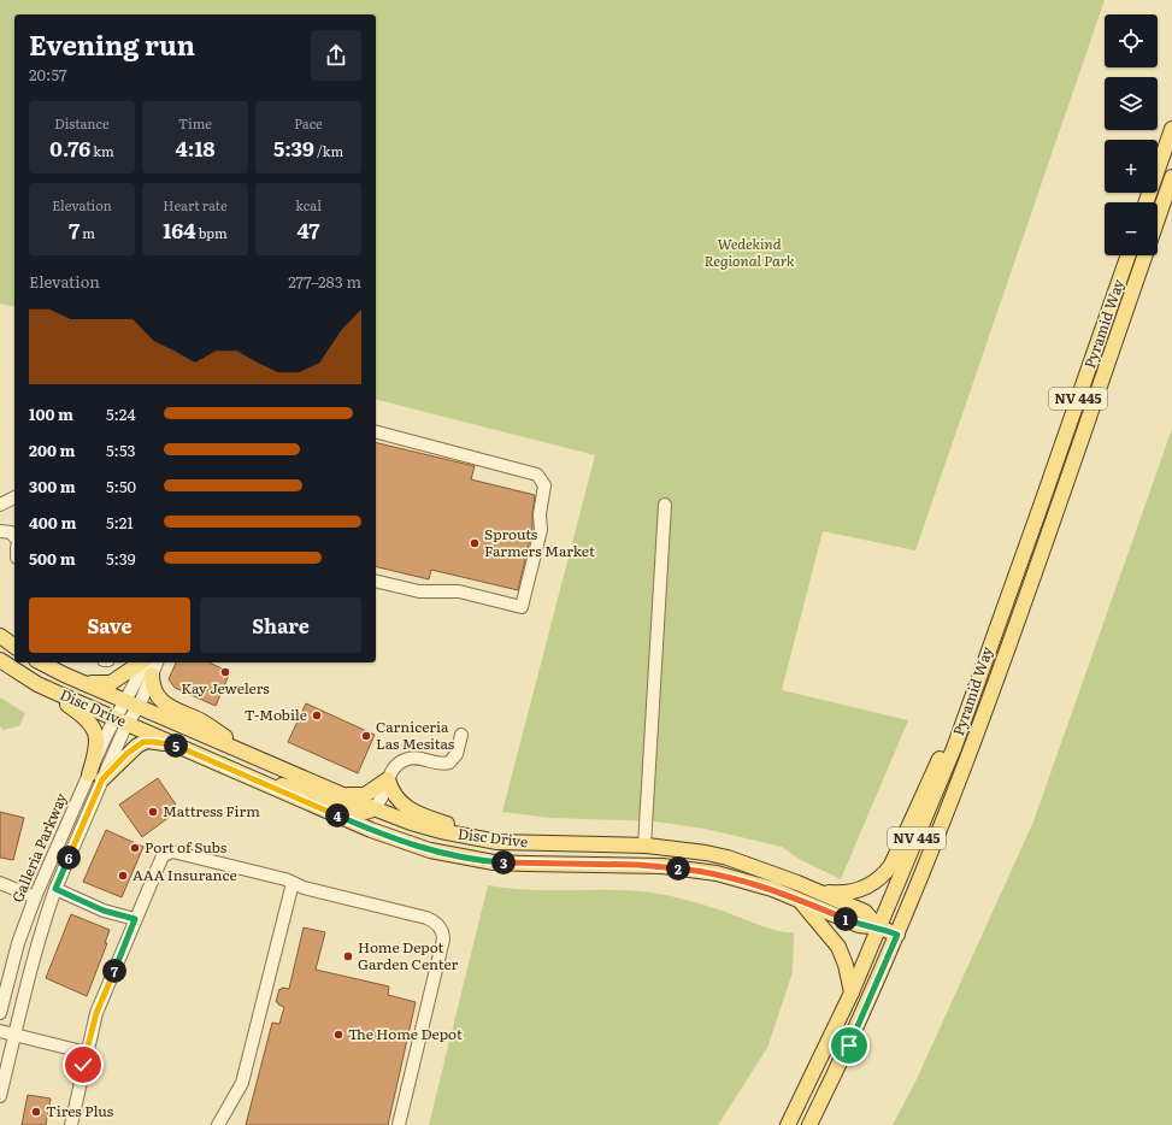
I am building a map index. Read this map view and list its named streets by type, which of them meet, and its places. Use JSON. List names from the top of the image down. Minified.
{"streets":{"main road":["Pyramid Way","NV 445","Disc Drive"],"street":["Galleria Parkway"]},"crossings":[["Pyramid Way","Disc Drive"],["Disc Drive","Galleria Parkway"]],"parks":["Wedekind Regional Park"],"places":["Sprouts Farmers Market","Kay Jewelers","T-Mobile","Carniceria Las Mesitas","Mattress Firm","Port of Subs","AAA Insurance","Home Depot Garden Center","The Home Depot","Tires Plus"],"page":{"map_buttons":["+","−"],"heading":["Evening run","20:57"],"stats":[["Distance","0.76 km"],["Time","4:18"],["Pace","5:39 /km"],["Elevation","7 m"],["Heart rate","164 bpm"],["kcal","47"]],"chart":["Elevation","277–283 m"],"list":[{"name":"100 m","note":"5:24"},{"name":"200 m","note":"5:53"},{"name":"300 m","note":"5:50"},{"name":"400 m","note":"5:21"},{"name":"500 m","note":"5:39"}],"buttons":["Save","Share"],"pins":["5","4","6","3","2","1","7"]}}
